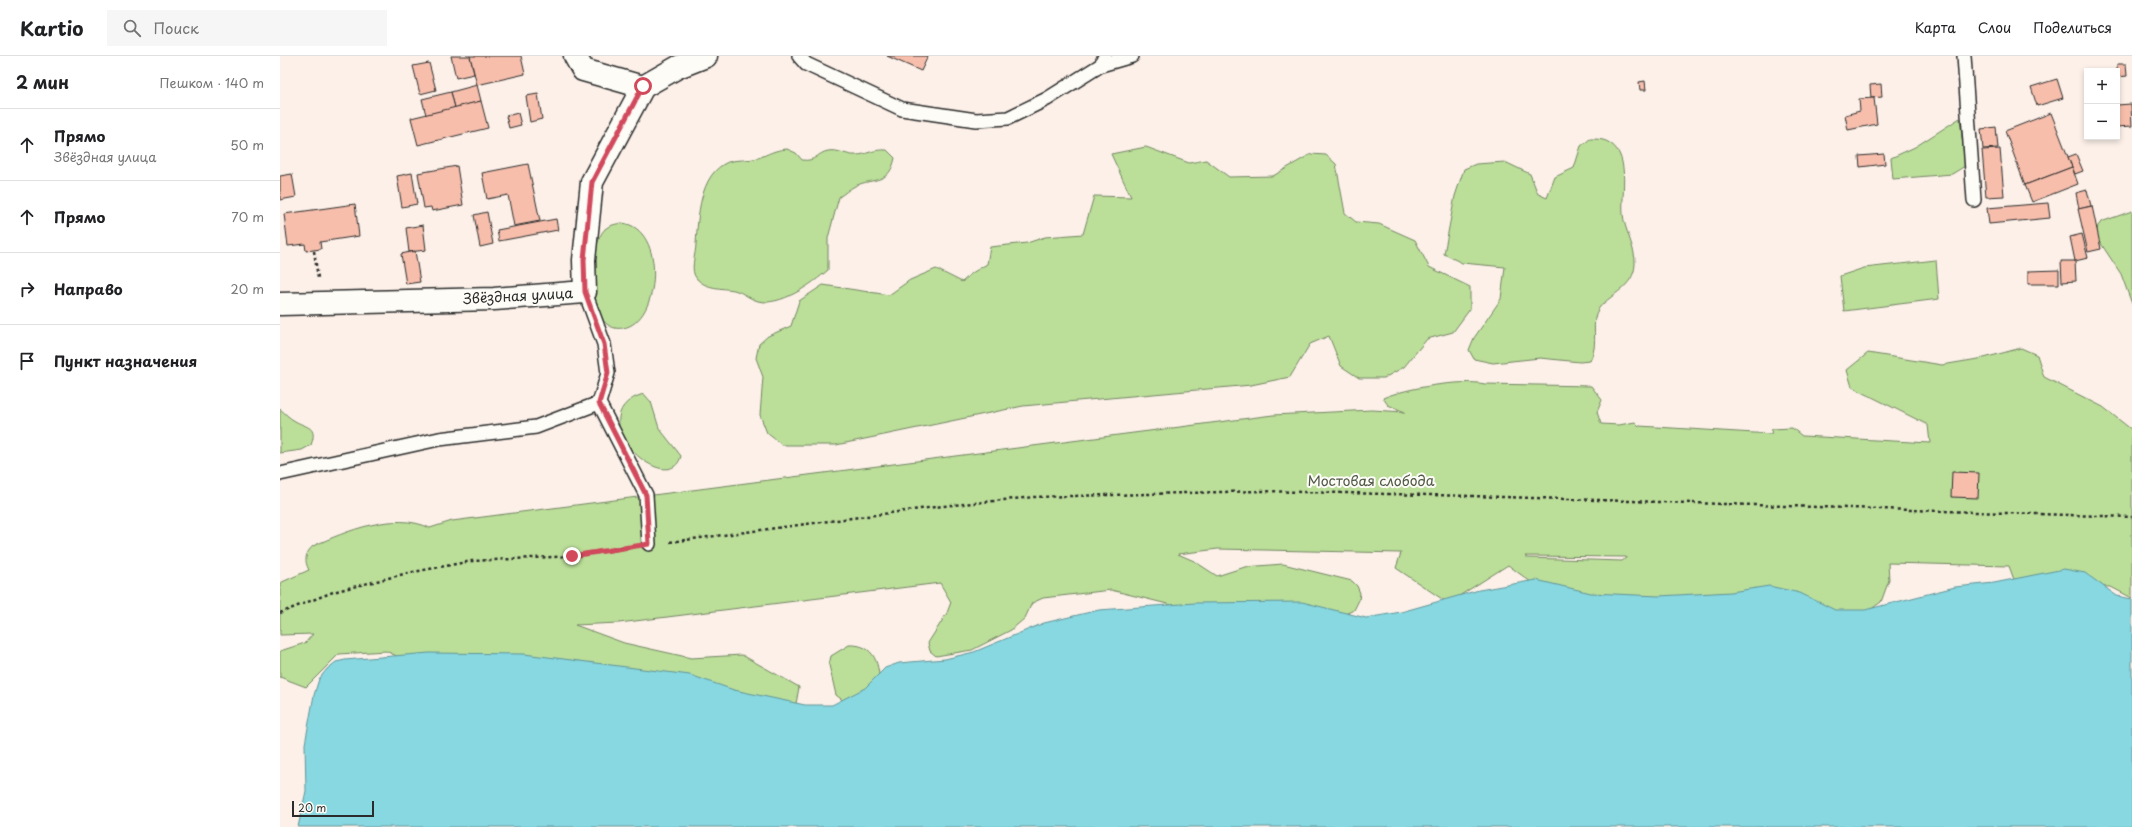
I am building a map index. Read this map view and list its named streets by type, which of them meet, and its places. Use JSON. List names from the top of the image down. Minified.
{"streets":{"street":["Звёздная улица"]},"parks":["Мостовая слобода"],"scale_bar":"20 m","page":{"header":"Kartio","search":"Поиск","nav":["Карта","Слои","Поделиться"],"heading":["2 мин","Пешком · 140 m"],"map_buttons":["+","−"],"list":[["Прямо","Звёздная улица","50 m"],["Прямо","70 m"],["Направо","20 m"],"Пункт назначения"],"scale":"20 m"}}
